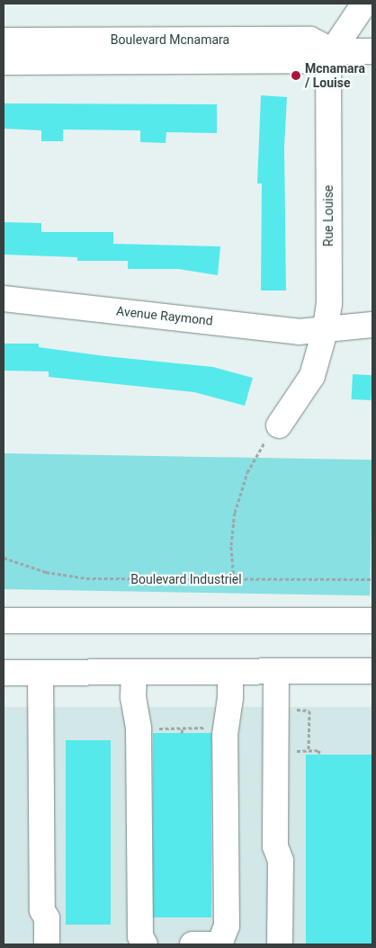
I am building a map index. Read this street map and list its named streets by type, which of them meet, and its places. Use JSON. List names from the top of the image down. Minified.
{"streets":{"street":["Boulevard Mcnamara","Rue Louise","Avenue Raymond"],"path":["Boulevard Industriel"]},"crossings":[["Boulevard Mcnamara","Rue Louise"],["Rue Louise","Avenue Raymond"]],"places":["Mcnamara / Louise"]}
